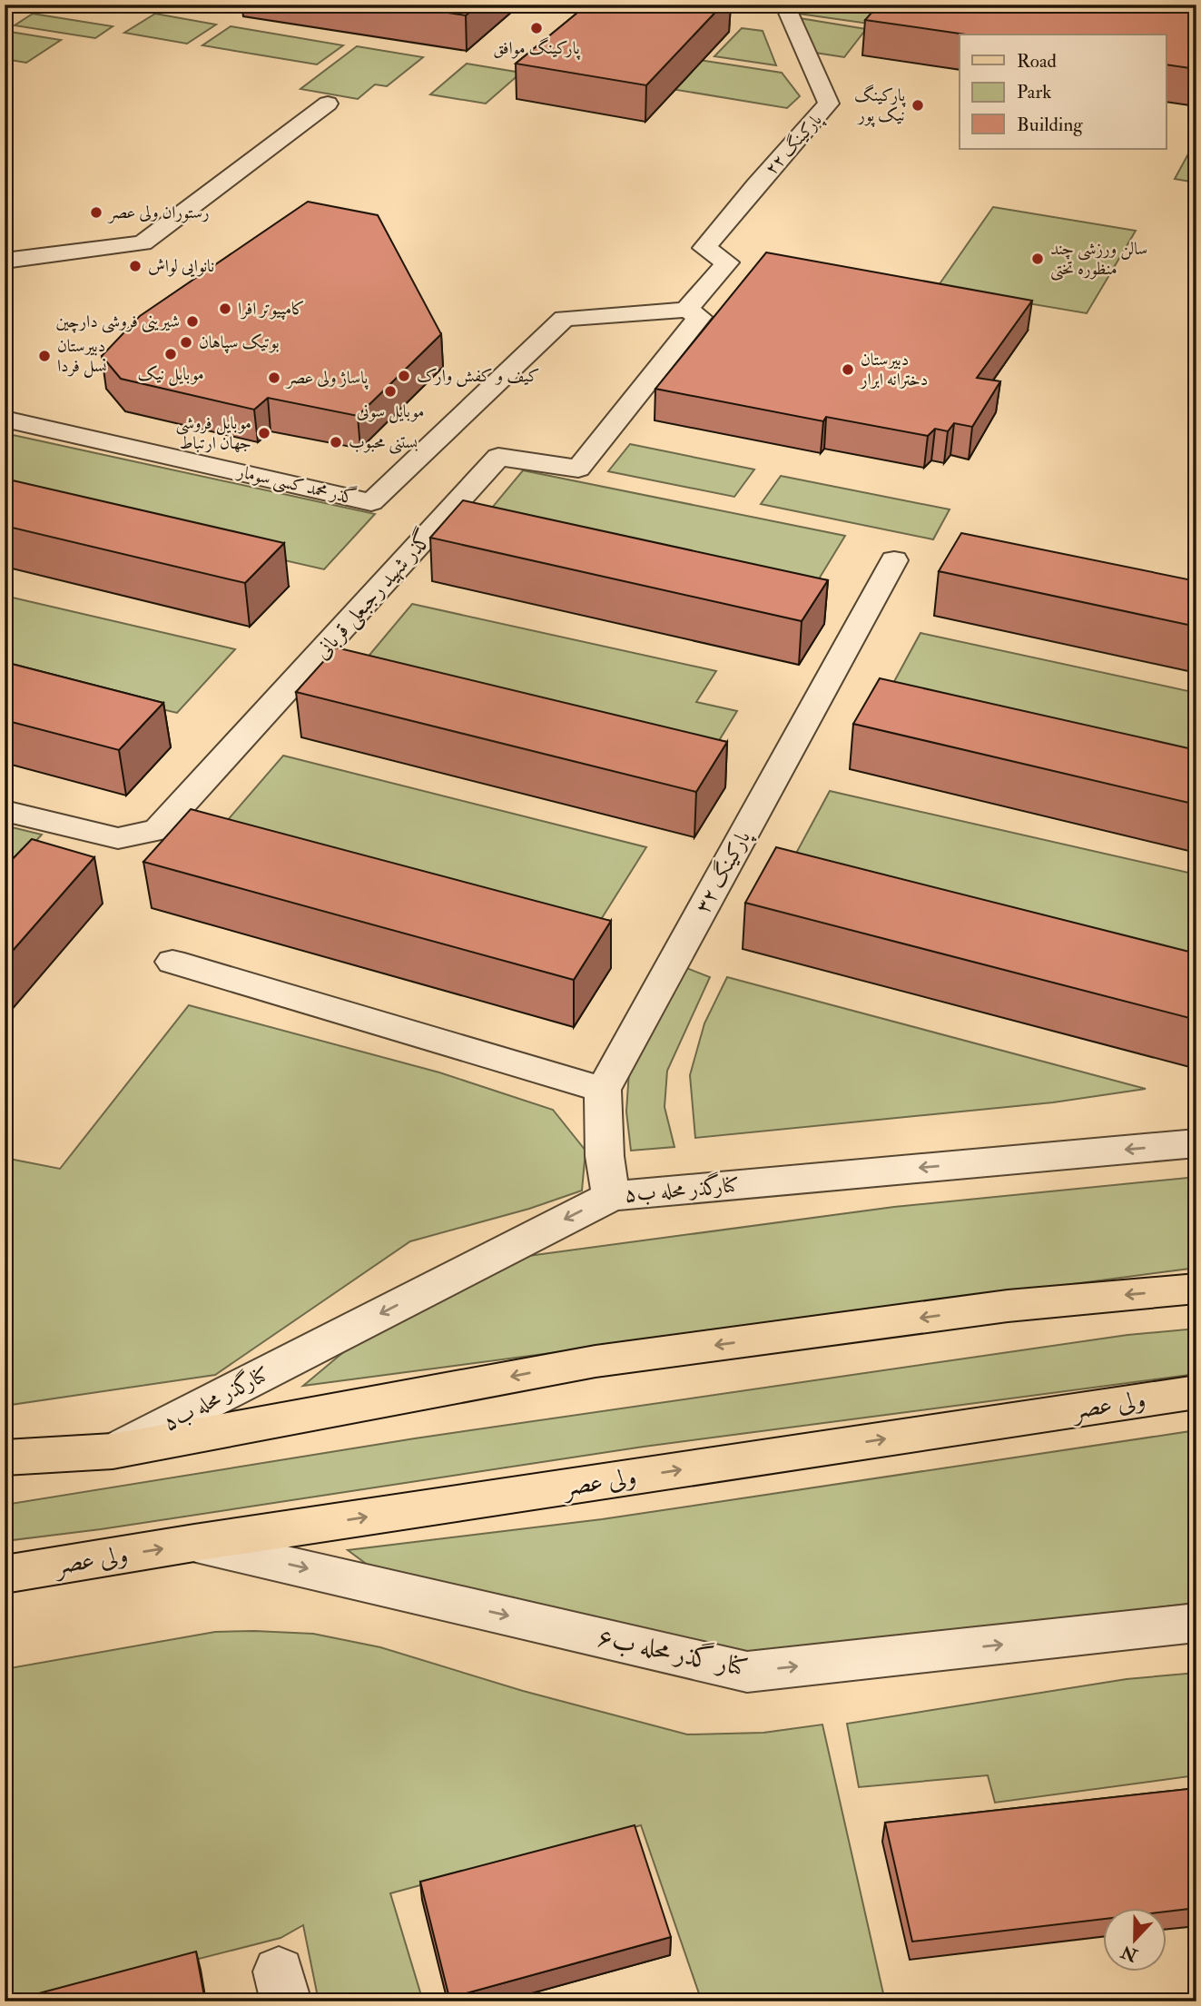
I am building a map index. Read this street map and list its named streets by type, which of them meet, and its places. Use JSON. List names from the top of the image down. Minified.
{"streets":{"main road":["ولی عصر"],"street":["پارکینگ ۲۲","گذر محمد کسی سومار","گذر شهید رجبعلی قربانی","پارکینگ ۳۲","کنارگذر محله ب۵","کنار گذر محله ب۶"]},"crossings":[["پارکینگ ۲۲","گذر محمد کسی سومار"],["پارکینگ ۲۲","گذر شهید رجبعلی قربانی"],["گذر محمد کسی سومار","گذر شهید رجبعلی قربانی"],["ولی عصر","کنار گذر محله ب۶"]],"one_way":["کنارگذر محله ب۵","کنار گذر محله ب۶"],"places":["پارکینگ موافق","پارکینگ نیک پور","رستوران ولی عصر","سالن ورزشی چند منظوره تختی","نانوایی لواش","کامپیوتر افرا","شیرینی فروشی دارچین","بوتیک سپاهان","موبایل نیک","دبیرستان نسل فردا","دبیرستان دخترانه ابرار","کیف و کفش وارک","پاساژ ولی عصر","موبایل سونی","موبایل فروشی جهان ارتباط","بستنی محبوب"],"legend":["Road","Park","Building"],"north":"bottom"}
